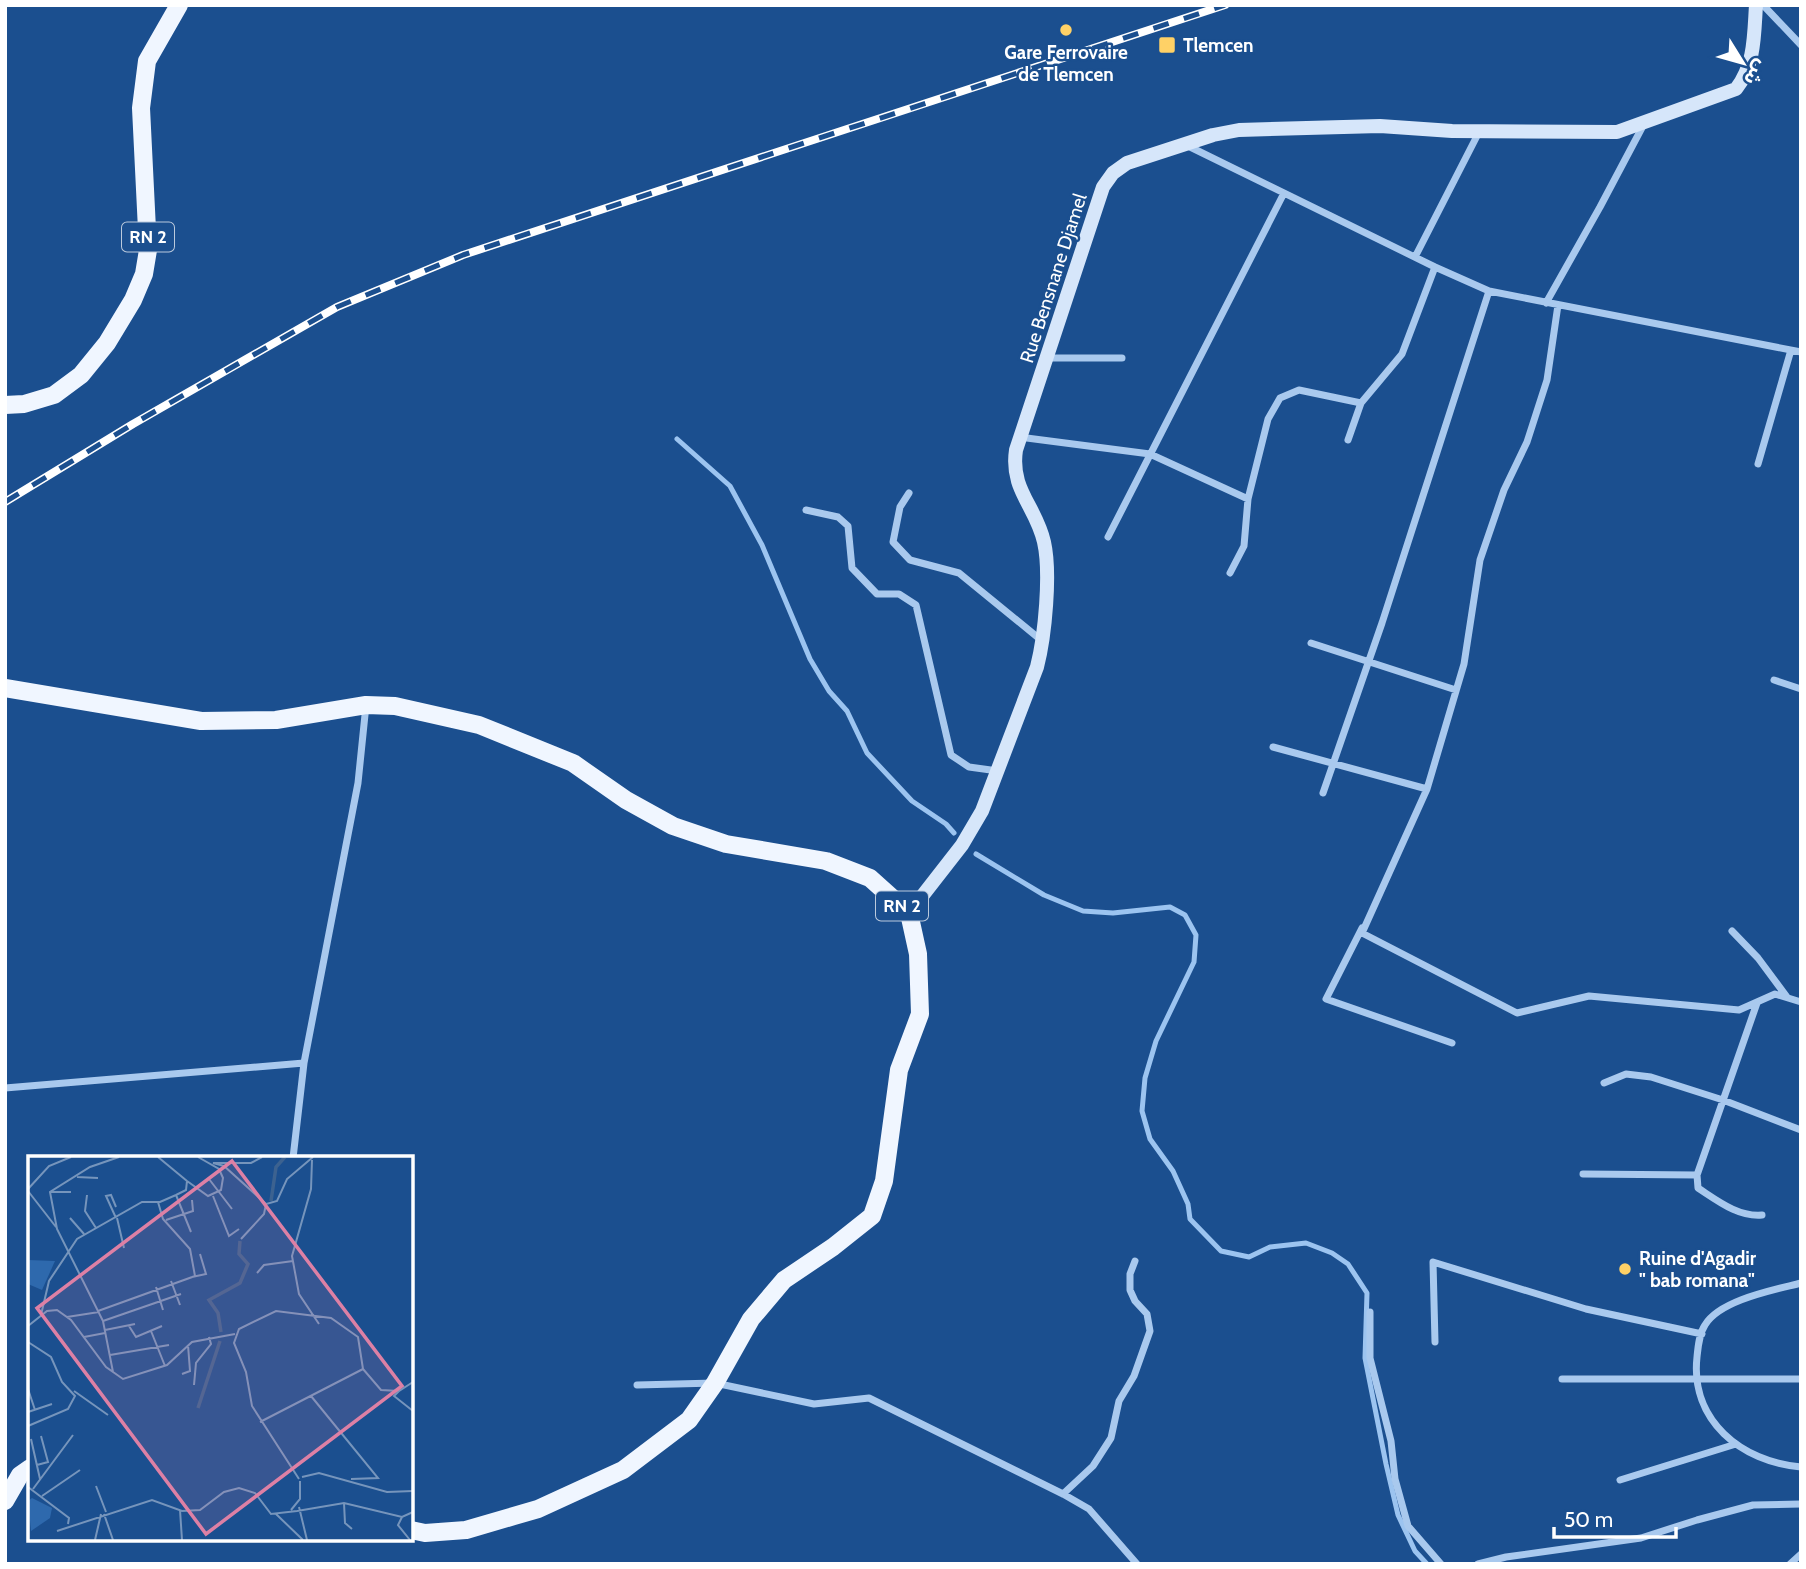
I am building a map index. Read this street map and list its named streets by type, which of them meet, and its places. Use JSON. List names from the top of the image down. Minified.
{"streets":{"main road":["RN 2","Rue Bensnane Djamel"]},"crossings":[["RN 2","Rue Bensnane Djamel"]],"places":{"other":["Gare Ferrovaire de Tlemcen","Ruine d'Agadir \" bab romana\""],"transit":["Tlemcen"]},"scale_bar":"50 m","north":"bottom right"}
